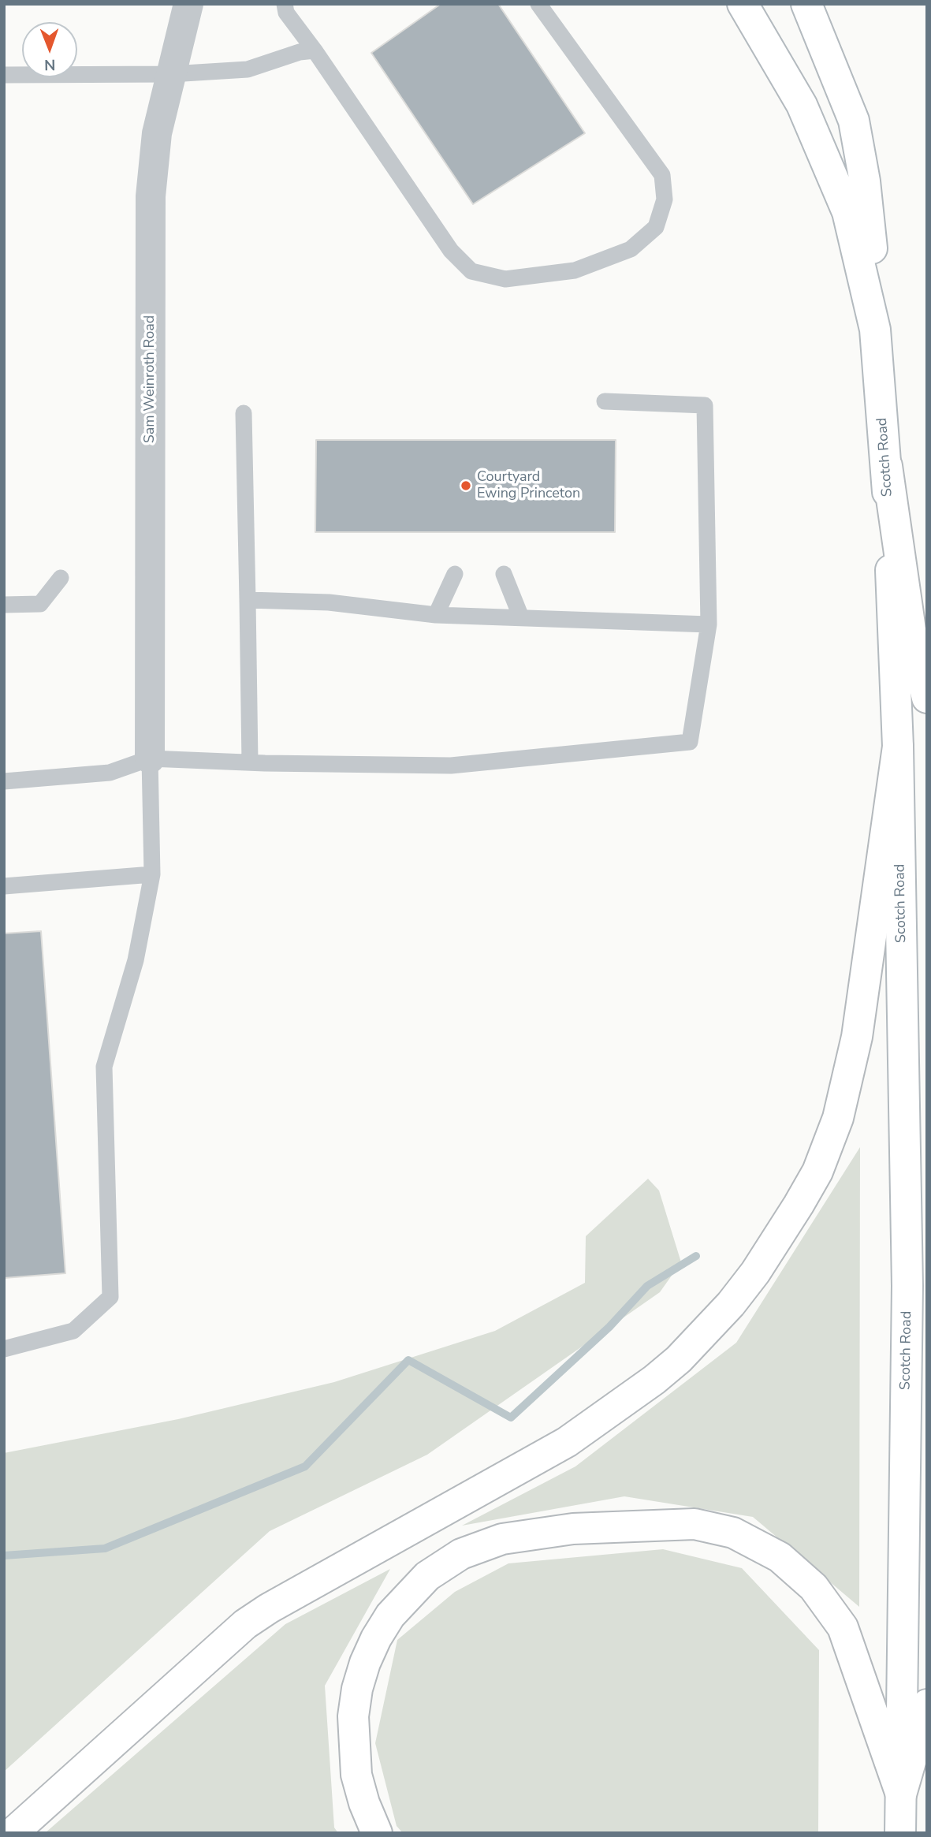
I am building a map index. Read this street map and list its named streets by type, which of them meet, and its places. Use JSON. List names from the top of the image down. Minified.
{"streets":{"main road":["Scotch Road"],"street":["Sam Weinroth Road"]},"places":["Courtyard Ewing Princeton"],"north":"bottom"}
